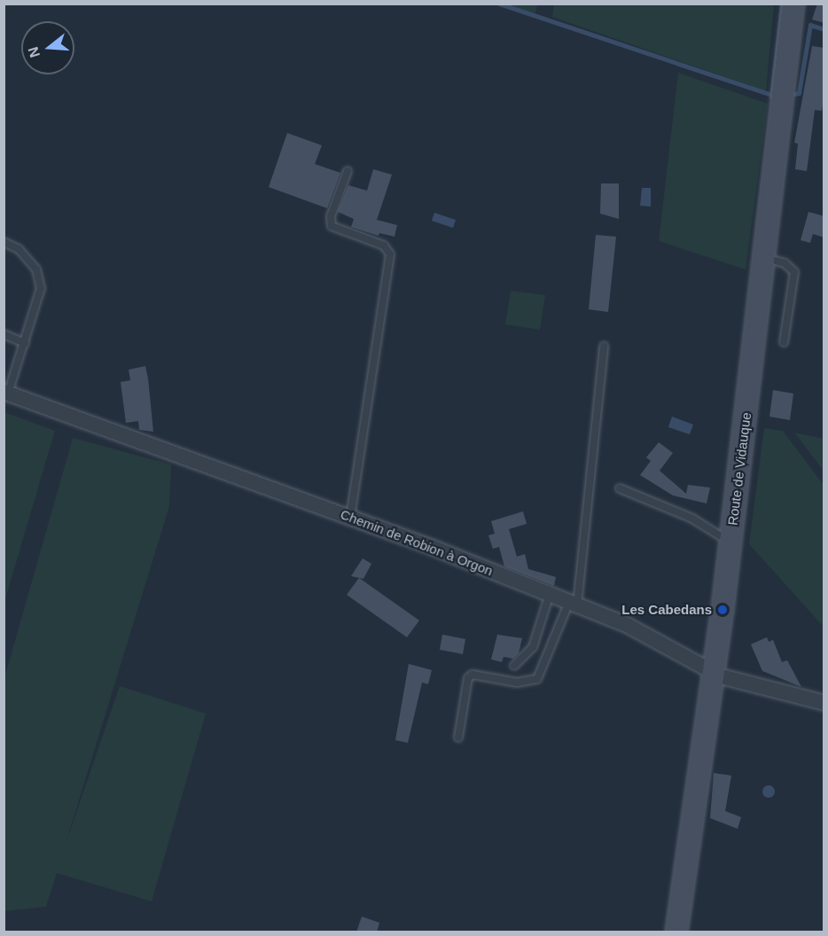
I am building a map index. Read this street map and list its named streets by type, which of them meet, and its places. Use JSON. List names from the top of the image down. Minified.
{"streets":{"street":["Route de Vidauque","Chemin de Robion à Orgon"]},"crossings":[["Route de Vidauque","Chemin de Robion à Orgon"]],"places":["Les Cabedans"],"north":"left"}
